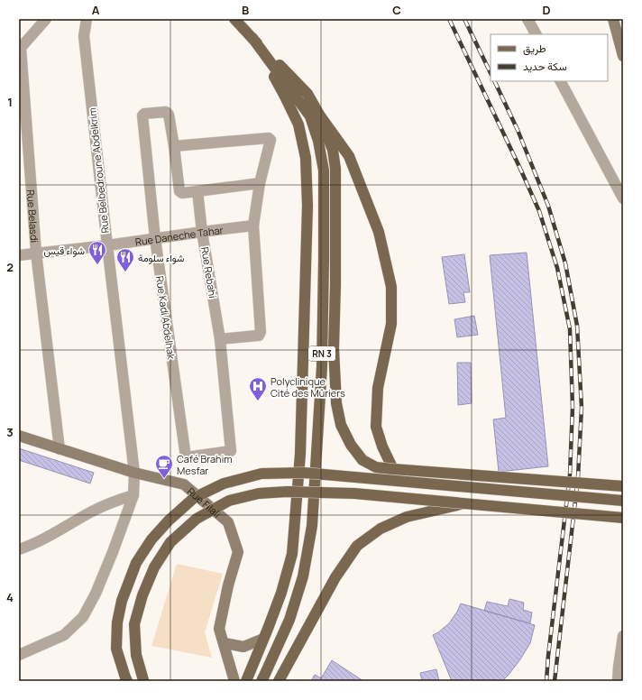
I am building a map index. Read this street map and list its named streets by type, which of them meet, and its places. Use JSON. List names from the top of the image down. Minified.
{"streets":{"main road":["RN 3"],"street":["Rue Belbedroune Abdelkrim","Rue Belasdi","Rue Daneche Tahar","Rue Rebahi","Rue Kadi Abdelhak","Rue Filali"]},"crossings":[["Rue Belbedroune Abdelkrim","Rue Daneche Tahar"],["Rue Belbedroune Abdelkrim","Rue Filali"],["Rue Belasdi","Rue Daneche Tahar"],["Rue Belasdi","Rue Filali"],["Rue Daneche Tahar","Rue Rebahi"],["Rue Daneche Tahar","Rue Kadi Abdelhak"],["Rue Rebahi","Rue Kadi Abdelhak"]],"places":{"restaurant":["شواء قيس","شواء سلومة"],"hospital":["Polyclinique Cité des Mûriers"],"cafe":["Café Brahim Mesfar"]},"legend":["طريق","سكة حديد"],"grid":{"columns":["A","B","C","D"],"rows":["1","2","3","4"]}}
